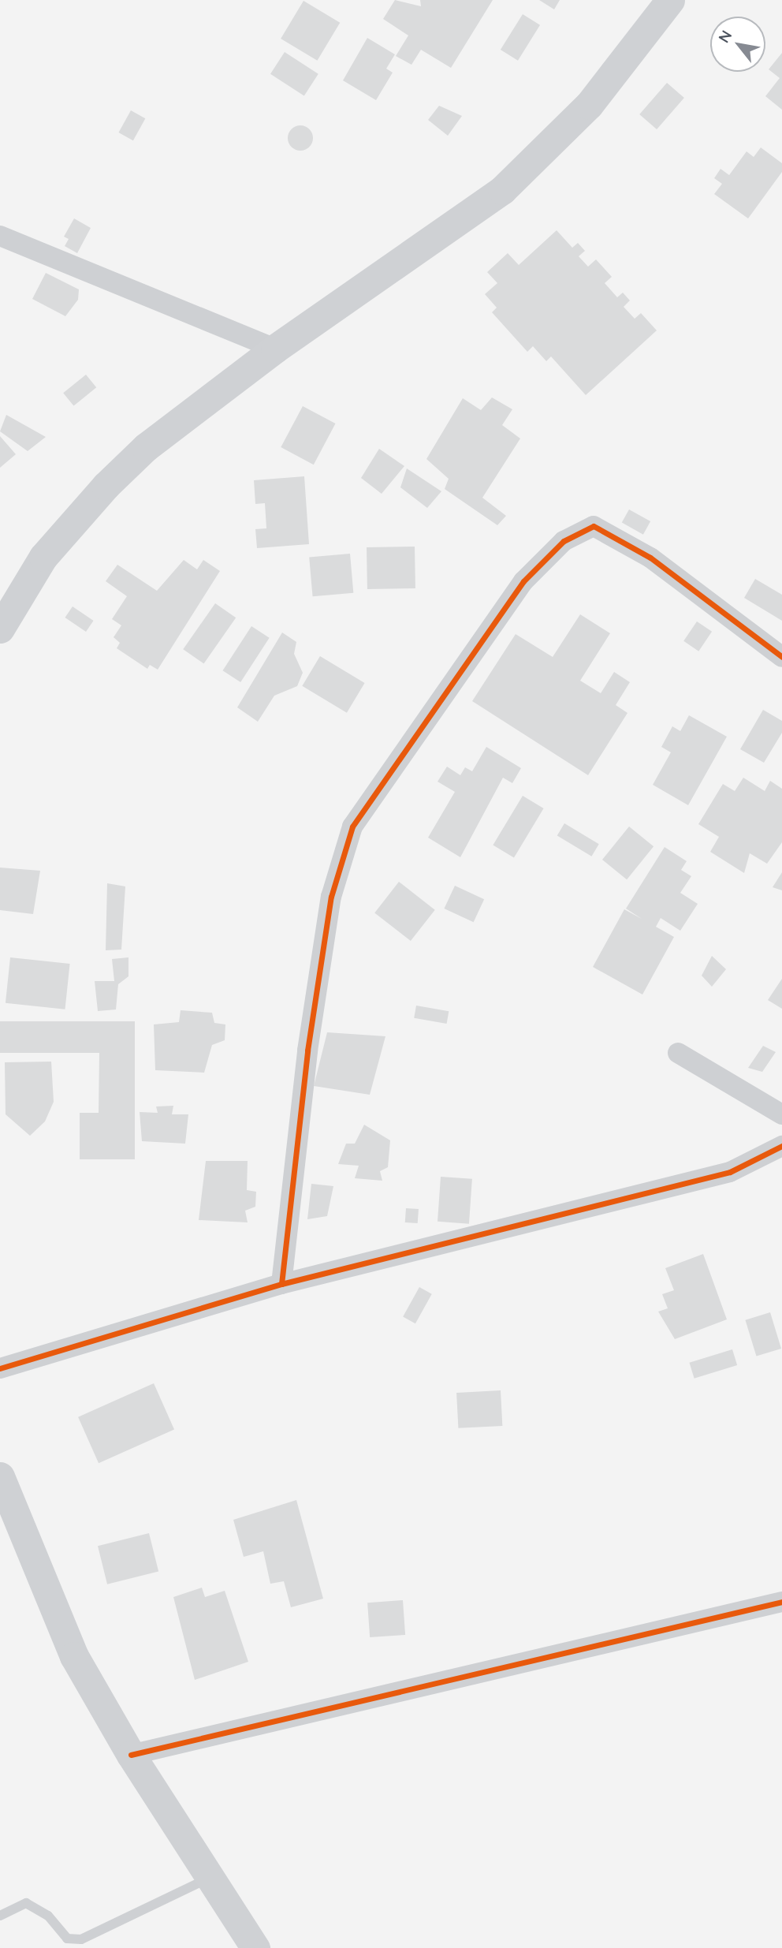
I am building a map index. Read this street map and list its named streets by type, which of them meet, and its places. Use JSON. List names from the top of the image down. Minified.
{"north":"top left"}
